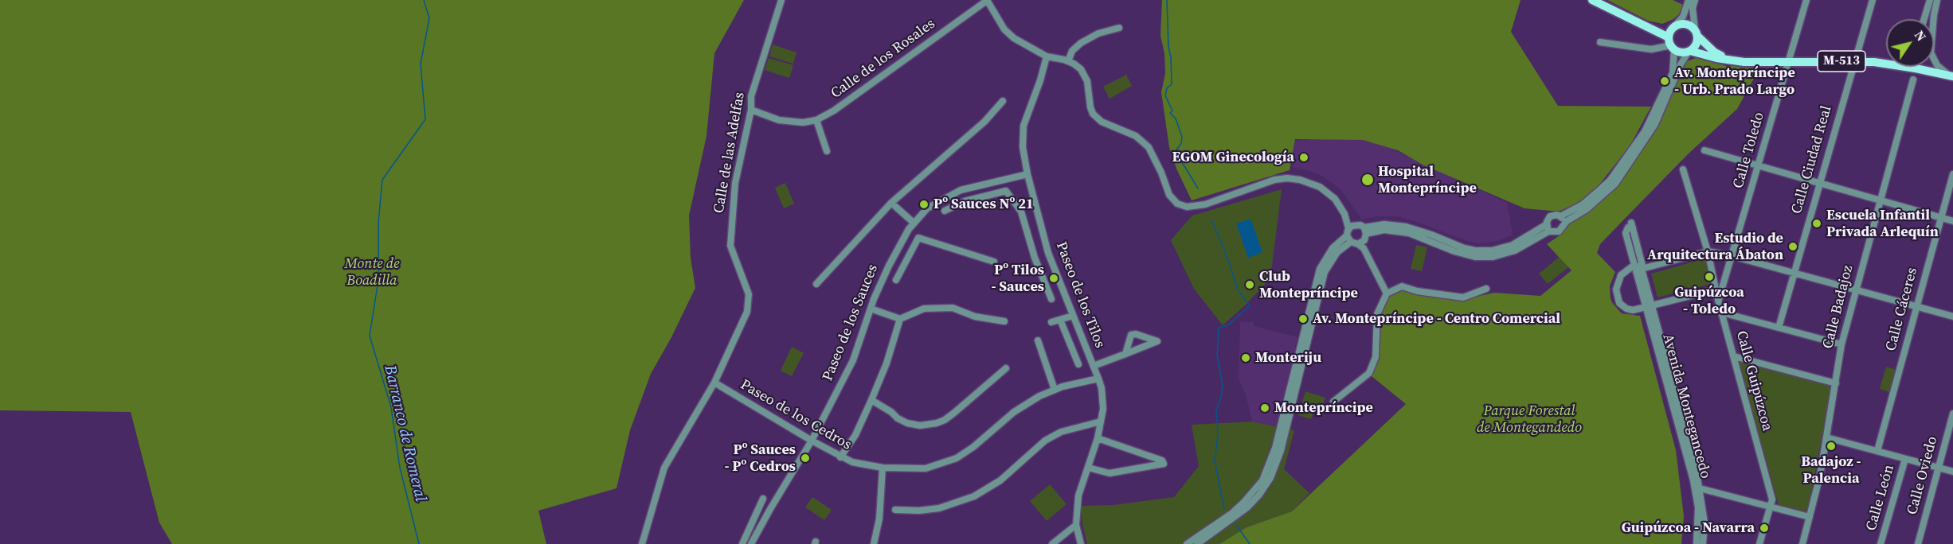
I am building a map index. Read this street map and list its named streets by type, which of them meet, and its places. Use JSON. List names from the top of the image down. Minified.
{"streets":{"main road":["M-513"],"street":["Calle de los Rosales","Calle Toledo","Calle de las Adelfas","Calle Ciudad Real","Paseo de los Tilos","Calle Badajoz","Calle Cáceres","Paseo de los Sauces","Calle Guipúzcoa","Avenida Montegancedo","Paseo de los Cedros","Calle Oviedo","Calle León"]},"crossings":[["Calle de los Rosales","Calle de las Adelfas"],["M-513","Calle Toledo"],["M-513","Calle Ciudad Real"],["Calle Toledo","Calle Guipúzcoa"],["Calle de las Adelfas","Paseo de los Cedros"],["Paseo de los Tilos","Paseo de los Sauces"],["Paseo de los Tilos","Paseo de los Cedros"],["Paseo de los Sauces","Paseo de los Cedros"]],"water":["Barranco de Romeral"],"parks":["Monte de Boadilla","Parque Forestal de Montegandedo"],"places":["Av. Montepríncipe - Urb. Prado Largo","EGOM Ginecología","Hospital Montepríncipe","Pº Sauces Nº 21","Escuela Infantil Privada Arlequín","Estudio de Arquitectura Ábaton","Guipúzcoa - Toledo","Pº Tilos - Sauces","Club Montepríncipe","Av. Montepríncipe - Centro Comercial","Monteriju","Montepríncipe","Badajoz - Palencia","Pº Sauces - Pº Cedros","Guipúzcoa - Navarra"],"north":"top right"}
